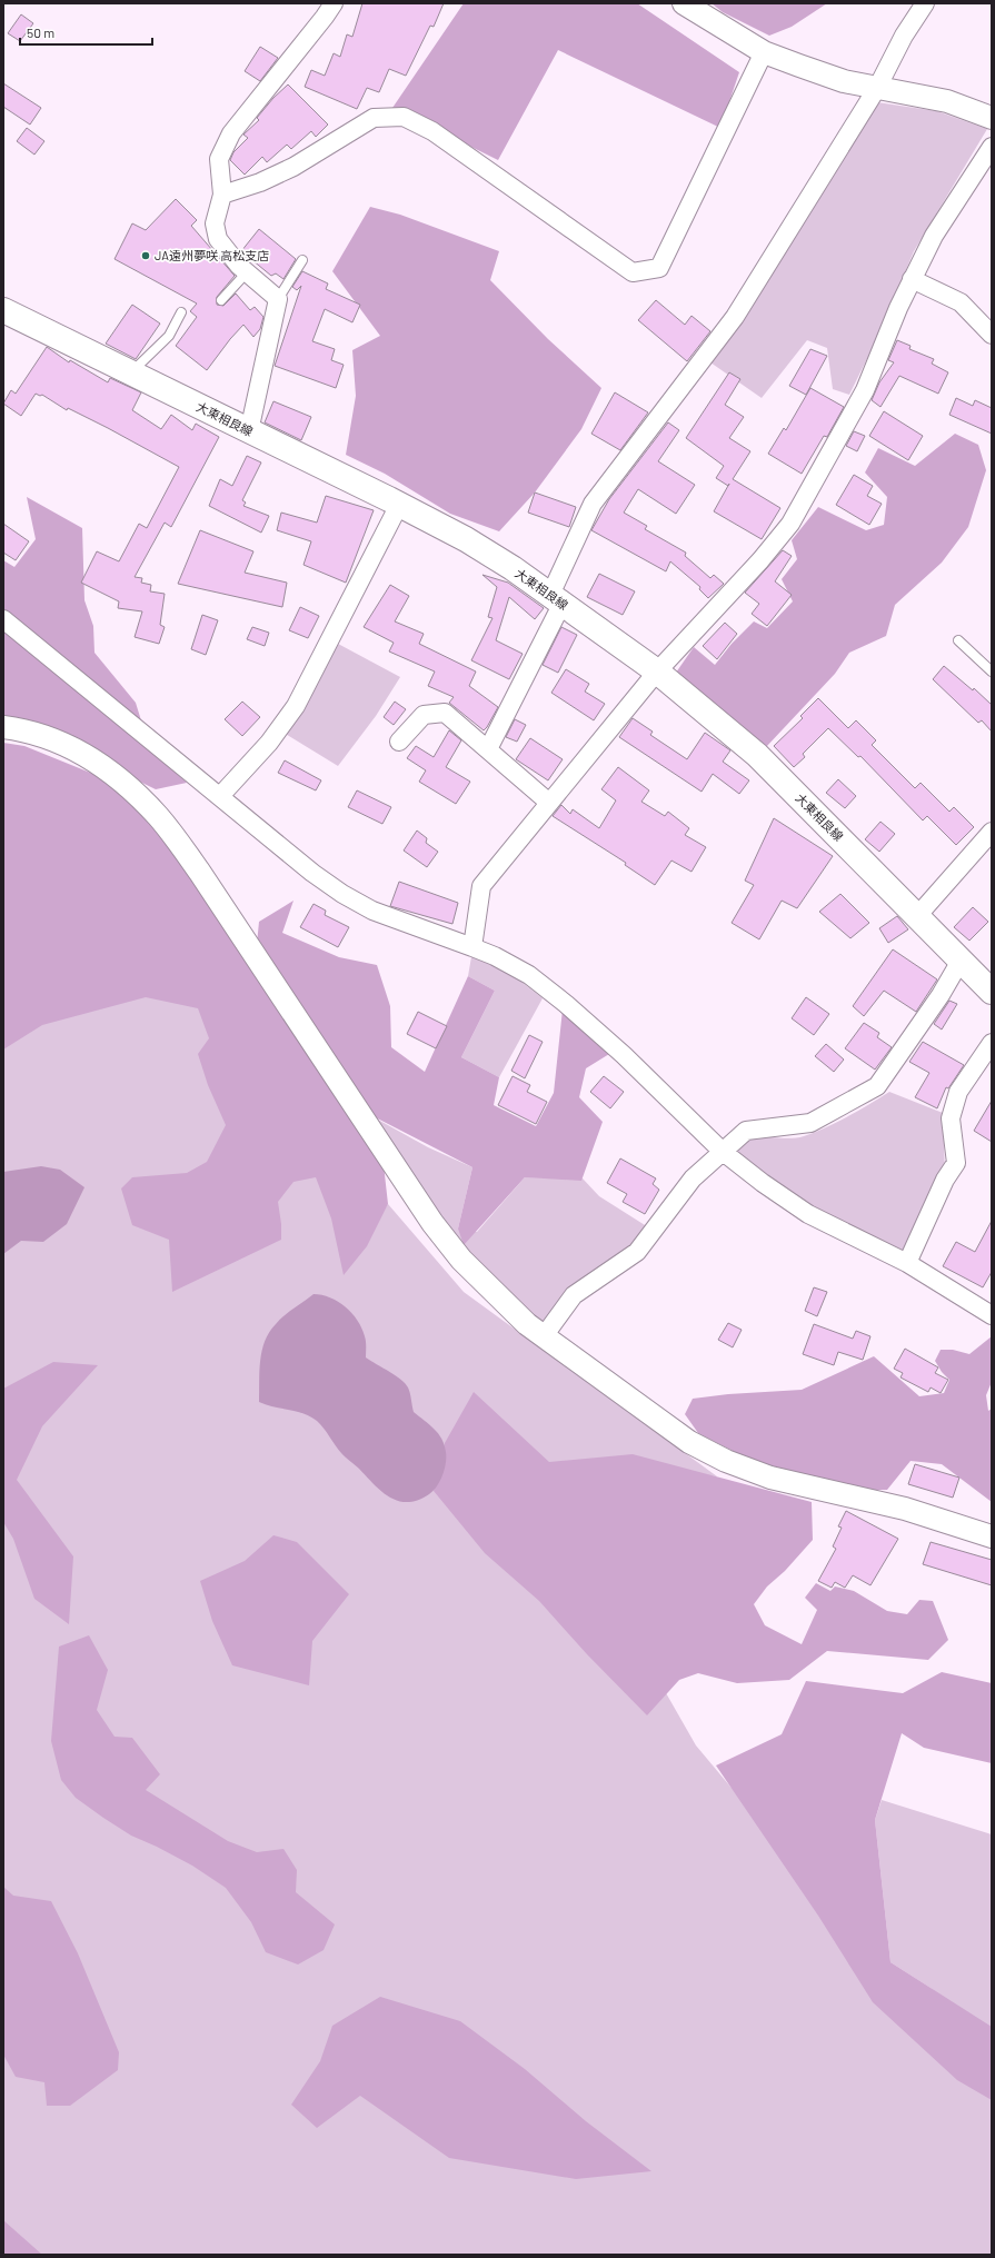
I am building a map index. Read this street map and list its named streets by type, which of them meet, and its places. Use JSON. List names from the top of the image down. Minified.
{"streets":{"main road":["大東相良線"]},"places":["JA遠州夢咲 高松支店"],"scale_bar":"50 m"}
